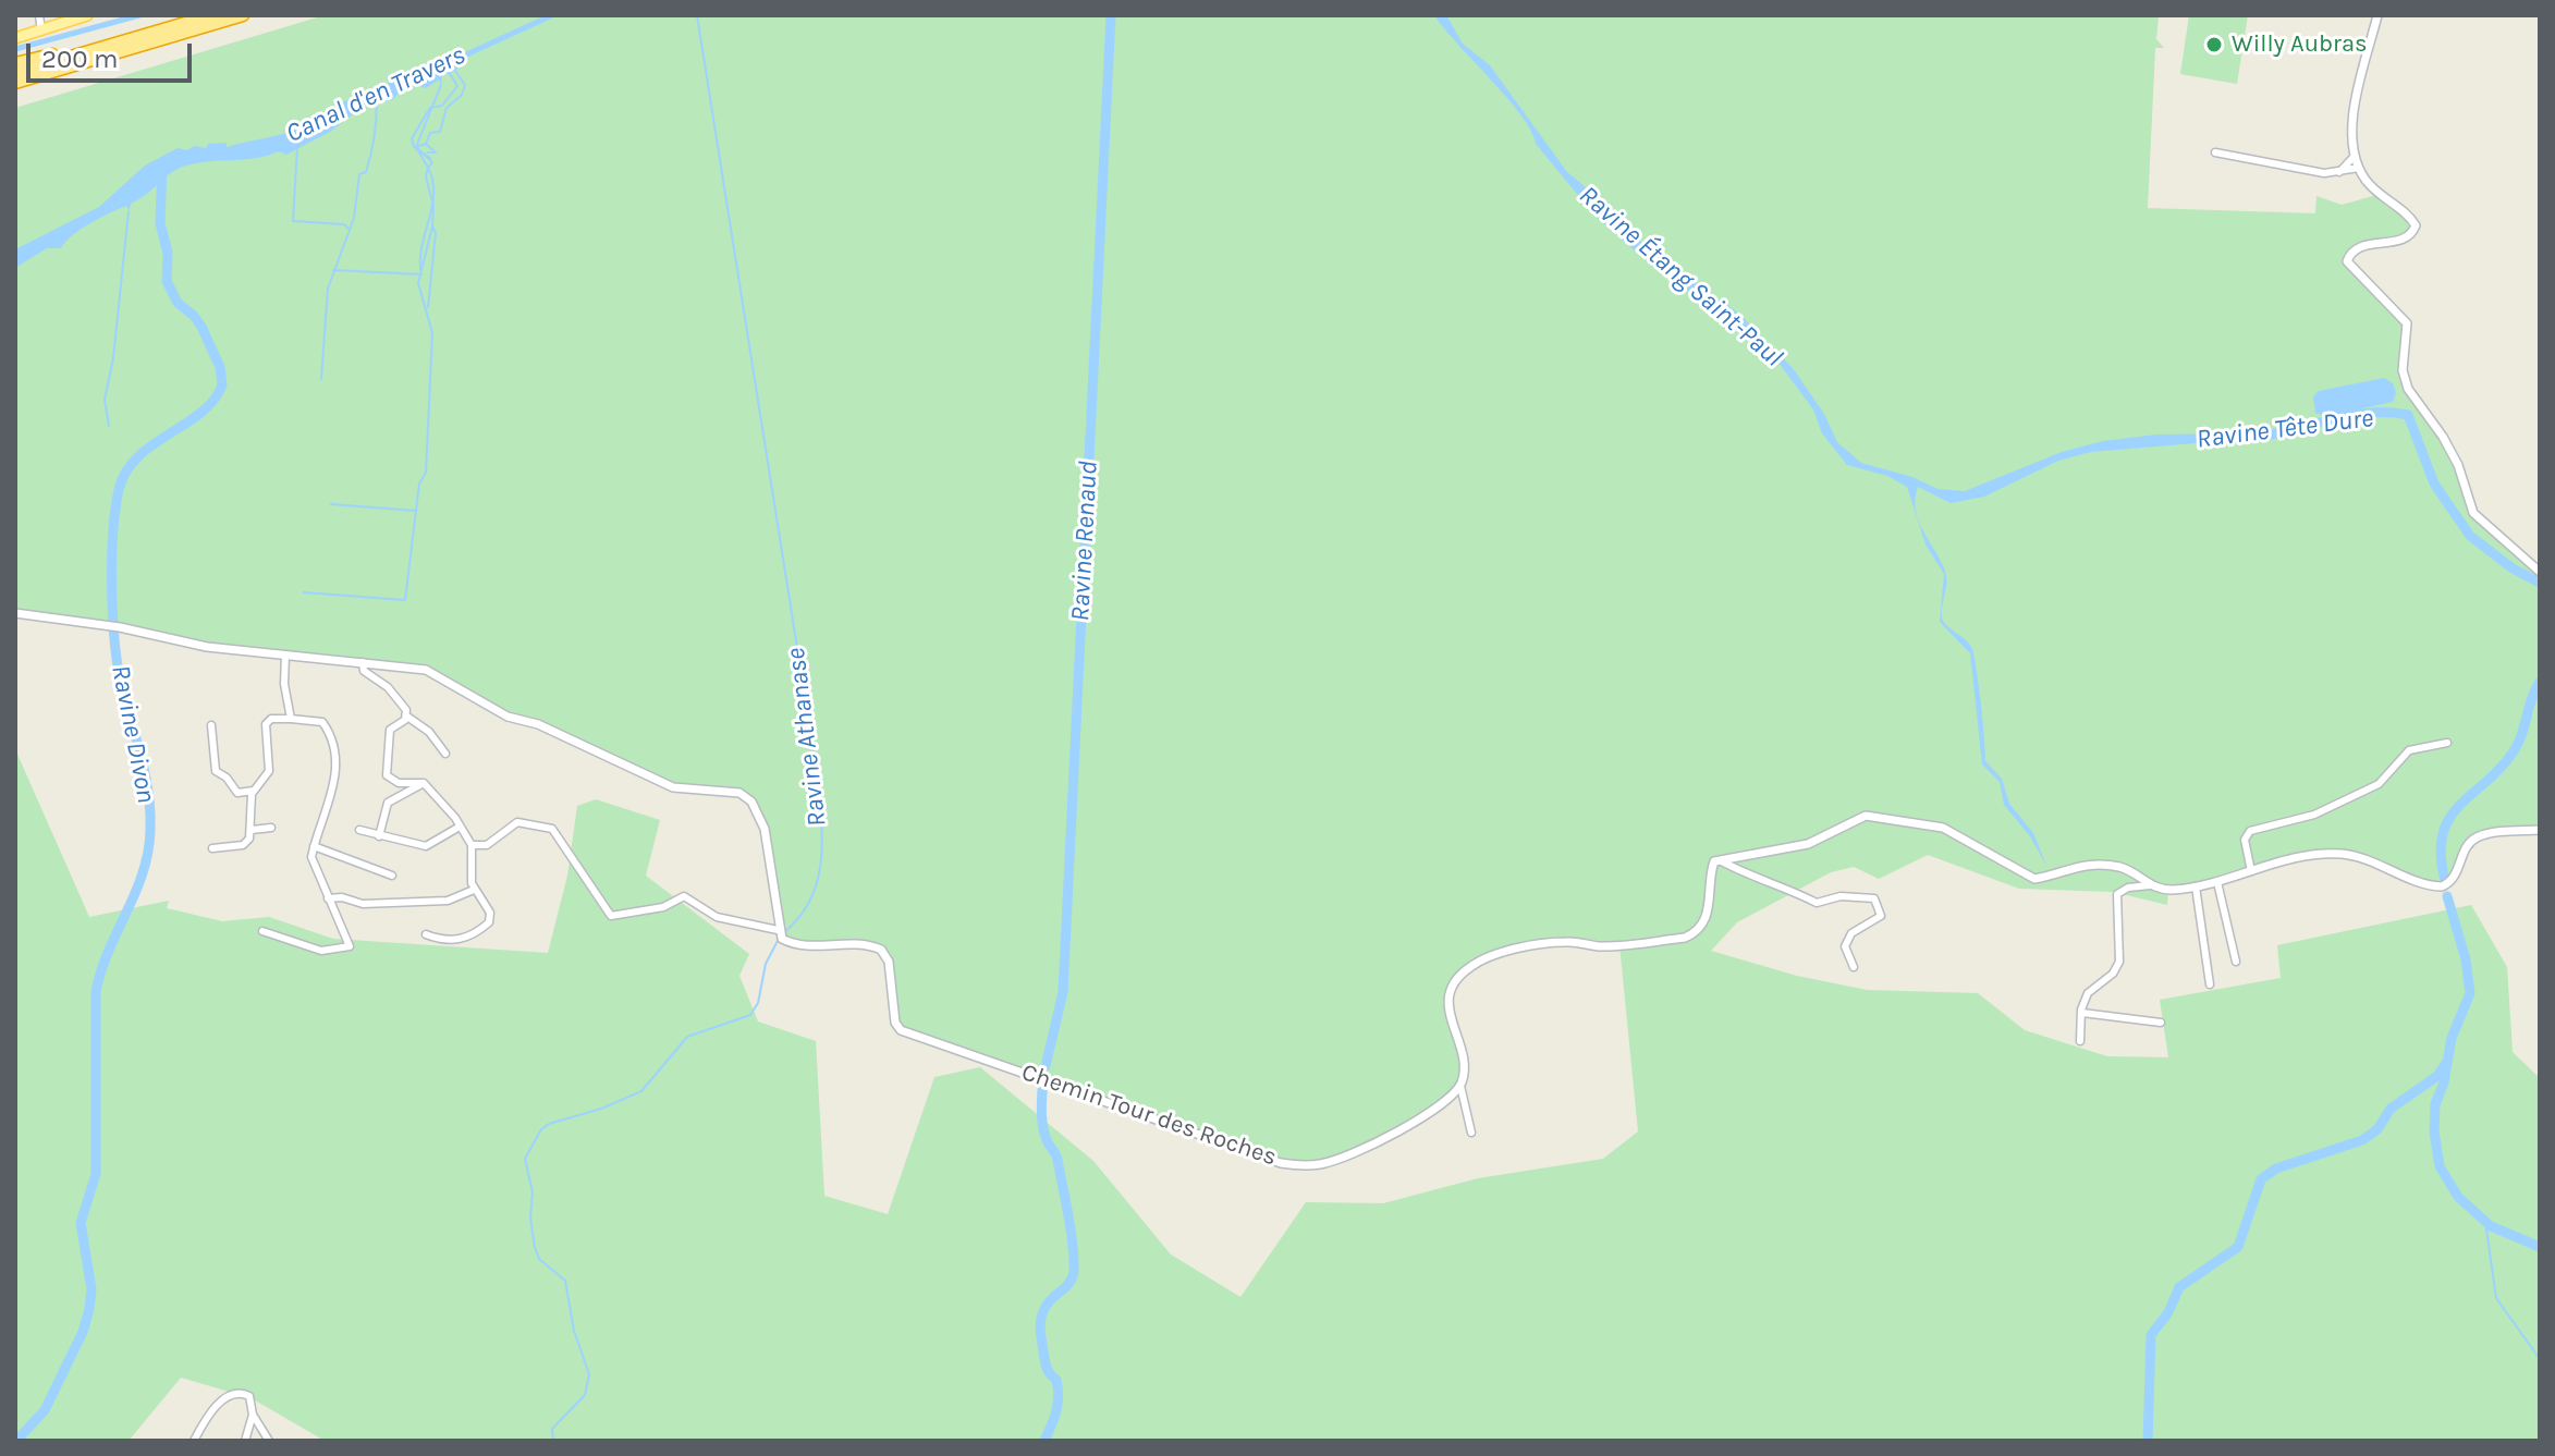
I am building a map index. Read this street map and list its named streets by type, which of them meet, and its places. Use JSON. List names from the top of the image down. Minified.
{"streets":{"street":["Chemin Tour des Roches"]},"water":["Canal d'en Travers","Ravine Étang Saint-Paul","Ravine Tête Dure","Ravine Renaud","Ravine Divon","Ravine Athanase"],"places":["Willy Aubras"],"scale_bar":"200 m"}
